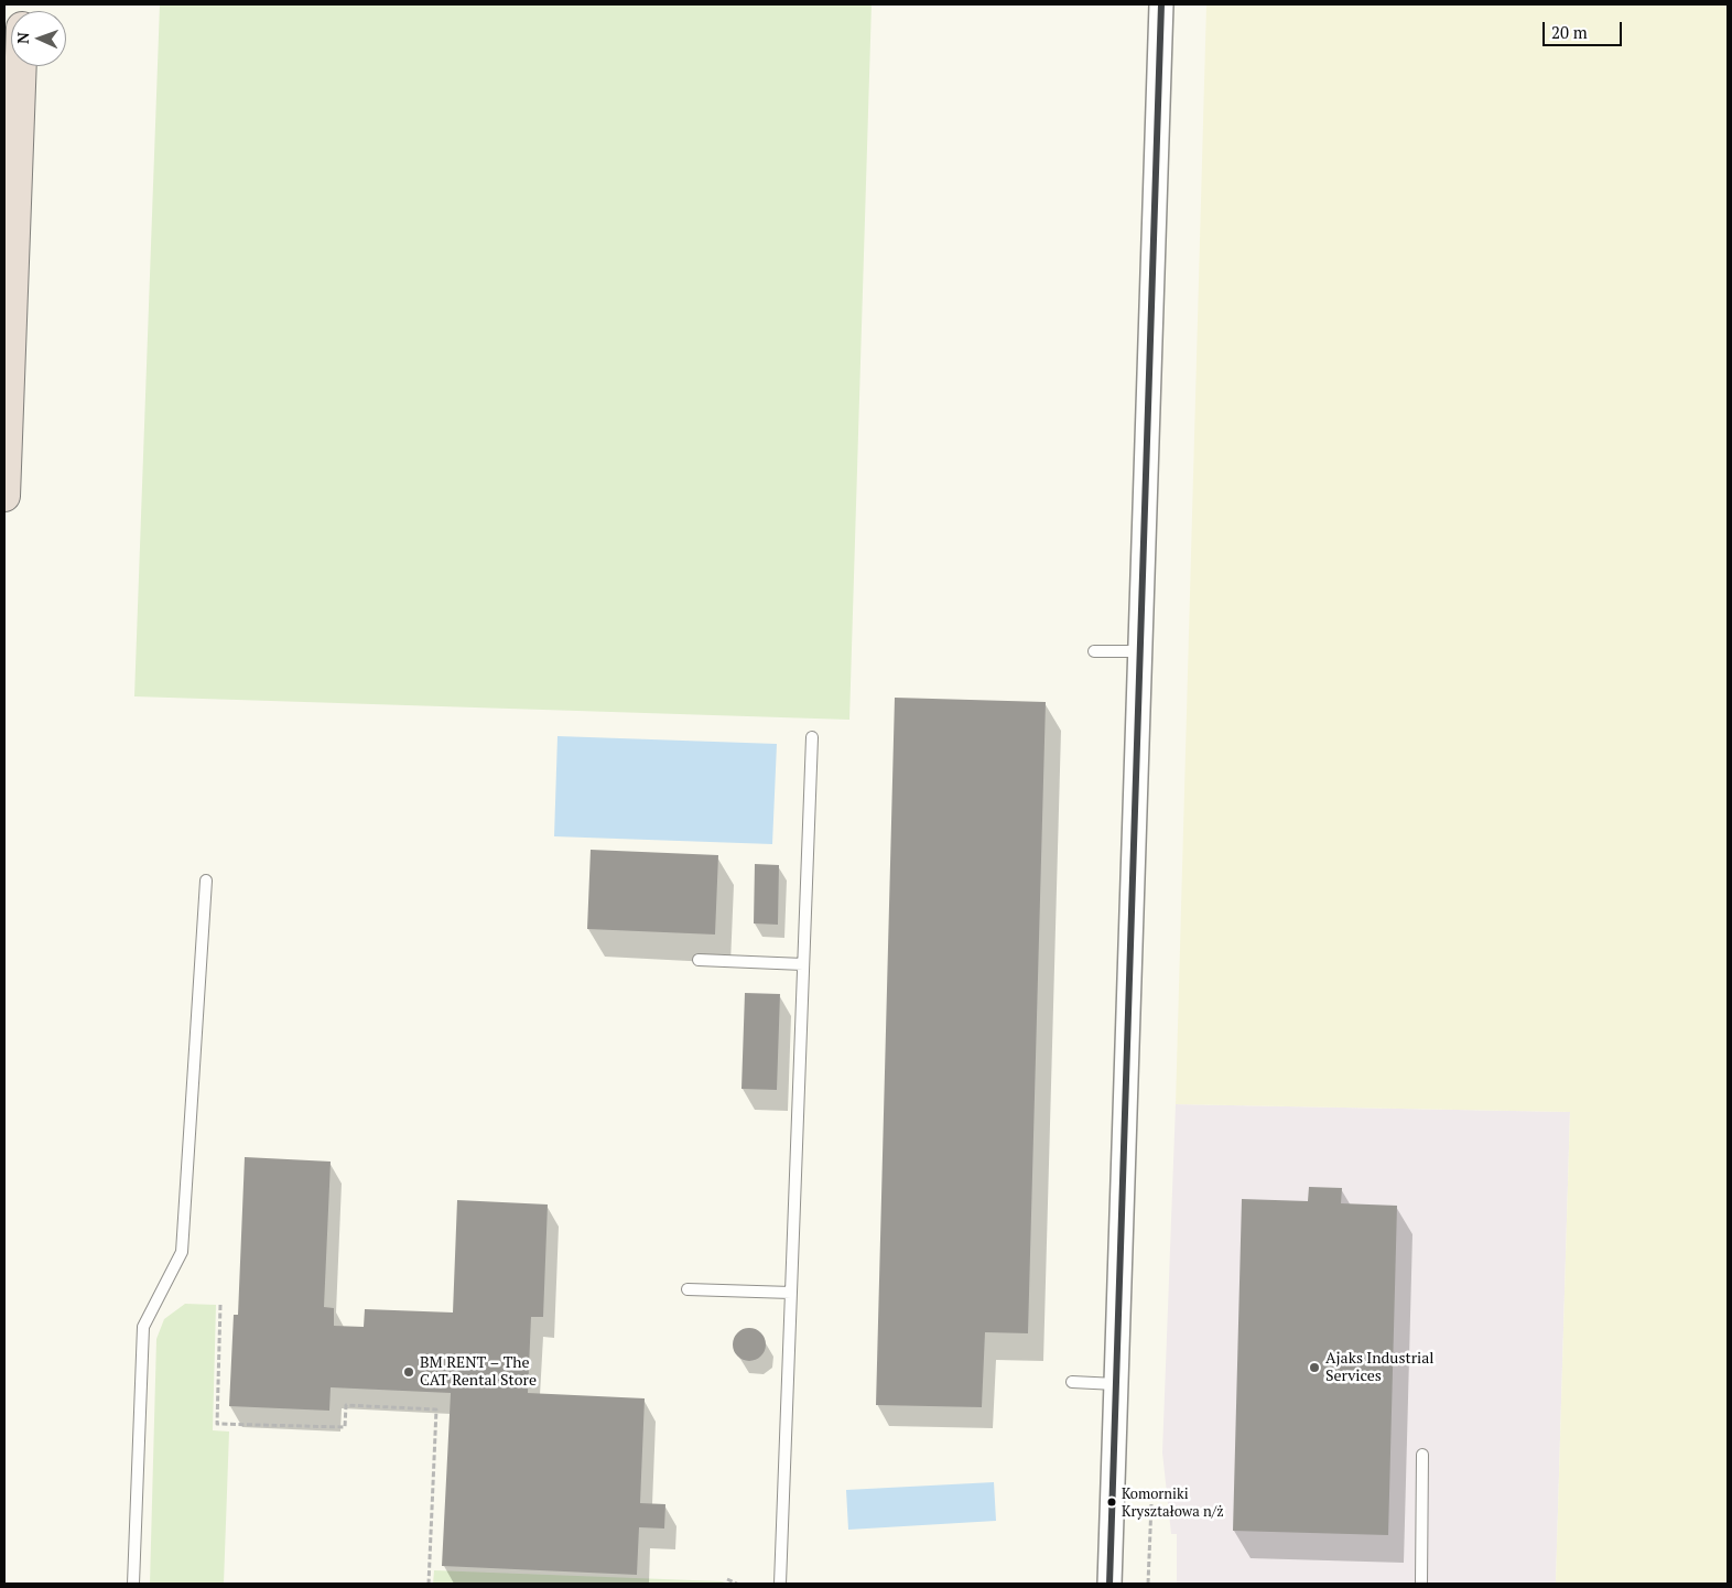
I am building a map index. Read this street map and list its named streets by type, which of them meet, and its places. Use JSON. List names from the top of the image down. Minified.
{"places":["Ajaks Industrial Services","BM RENT – The CAT Rental Store","Komorniki Kryształowa n/ż"],"scale_bar":"20 m","north":"left"}
